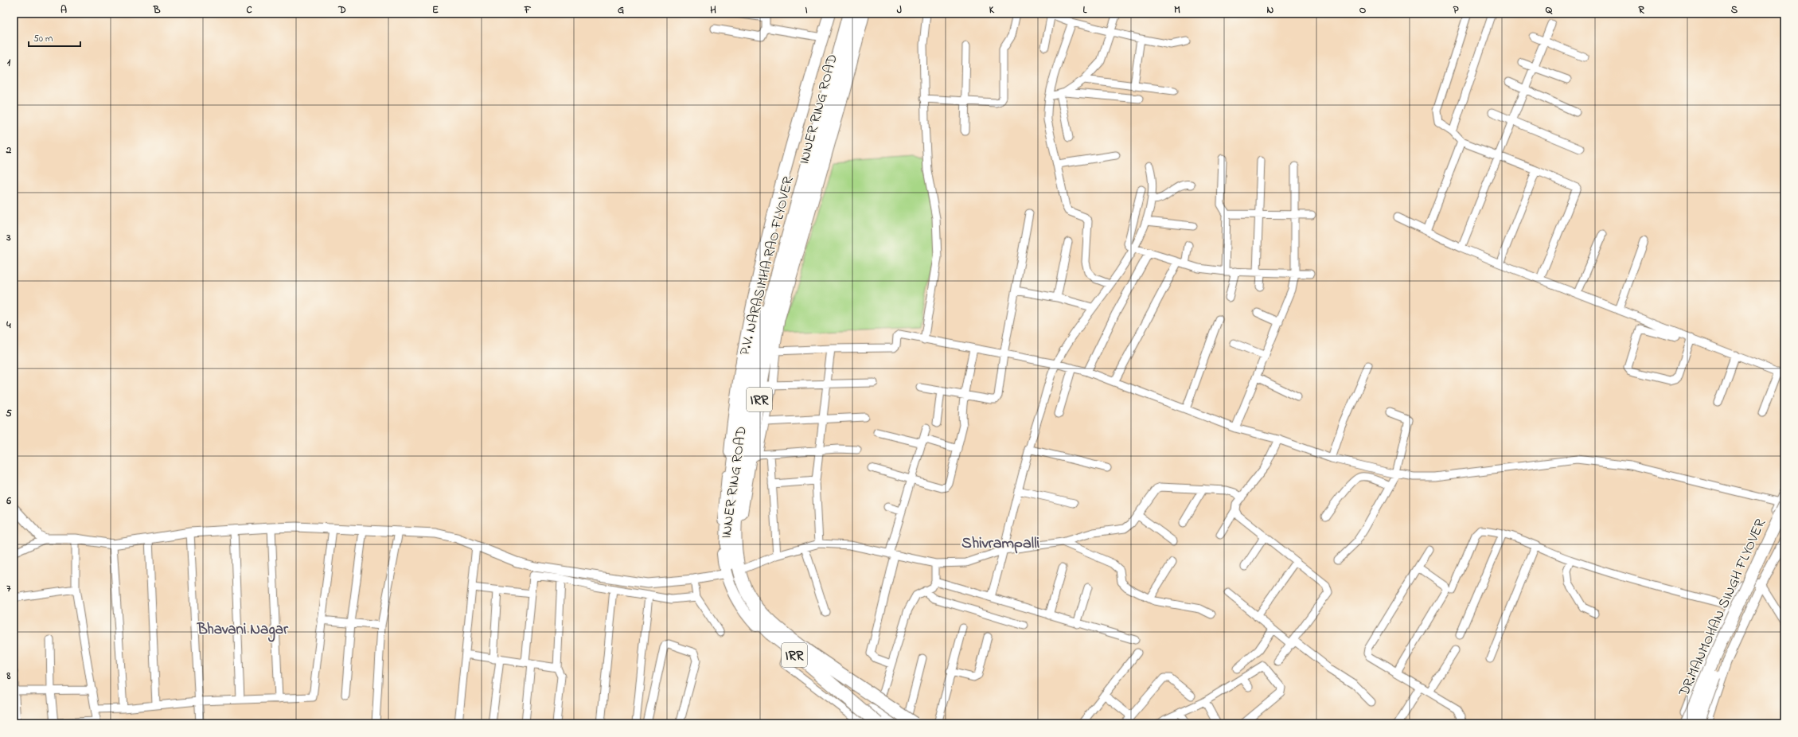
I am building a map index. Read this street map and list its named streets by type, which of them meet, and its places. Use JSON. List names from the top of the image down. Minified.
{"streets":{"highway":["P.V. NARASIMHA RAO FLYOVER","DR.MANMOHAN SINGH FLYOVER"],"main road":["INNER RING ROAD","IRR"]},"crossings":[["INNER RING ROAD","P.V. NARASIMHA RAO FLYOVER"]],"districts":["Shivrampalli","Bhavani Nagar"],"scale_bar":"50 m","grid":{"columns":["A","B","C","D","E","F","G","H","I","J","K","L","M","N","O","P","Q","R","S"],"rows":["1","2","3","4","5","6","7","8"]}}
